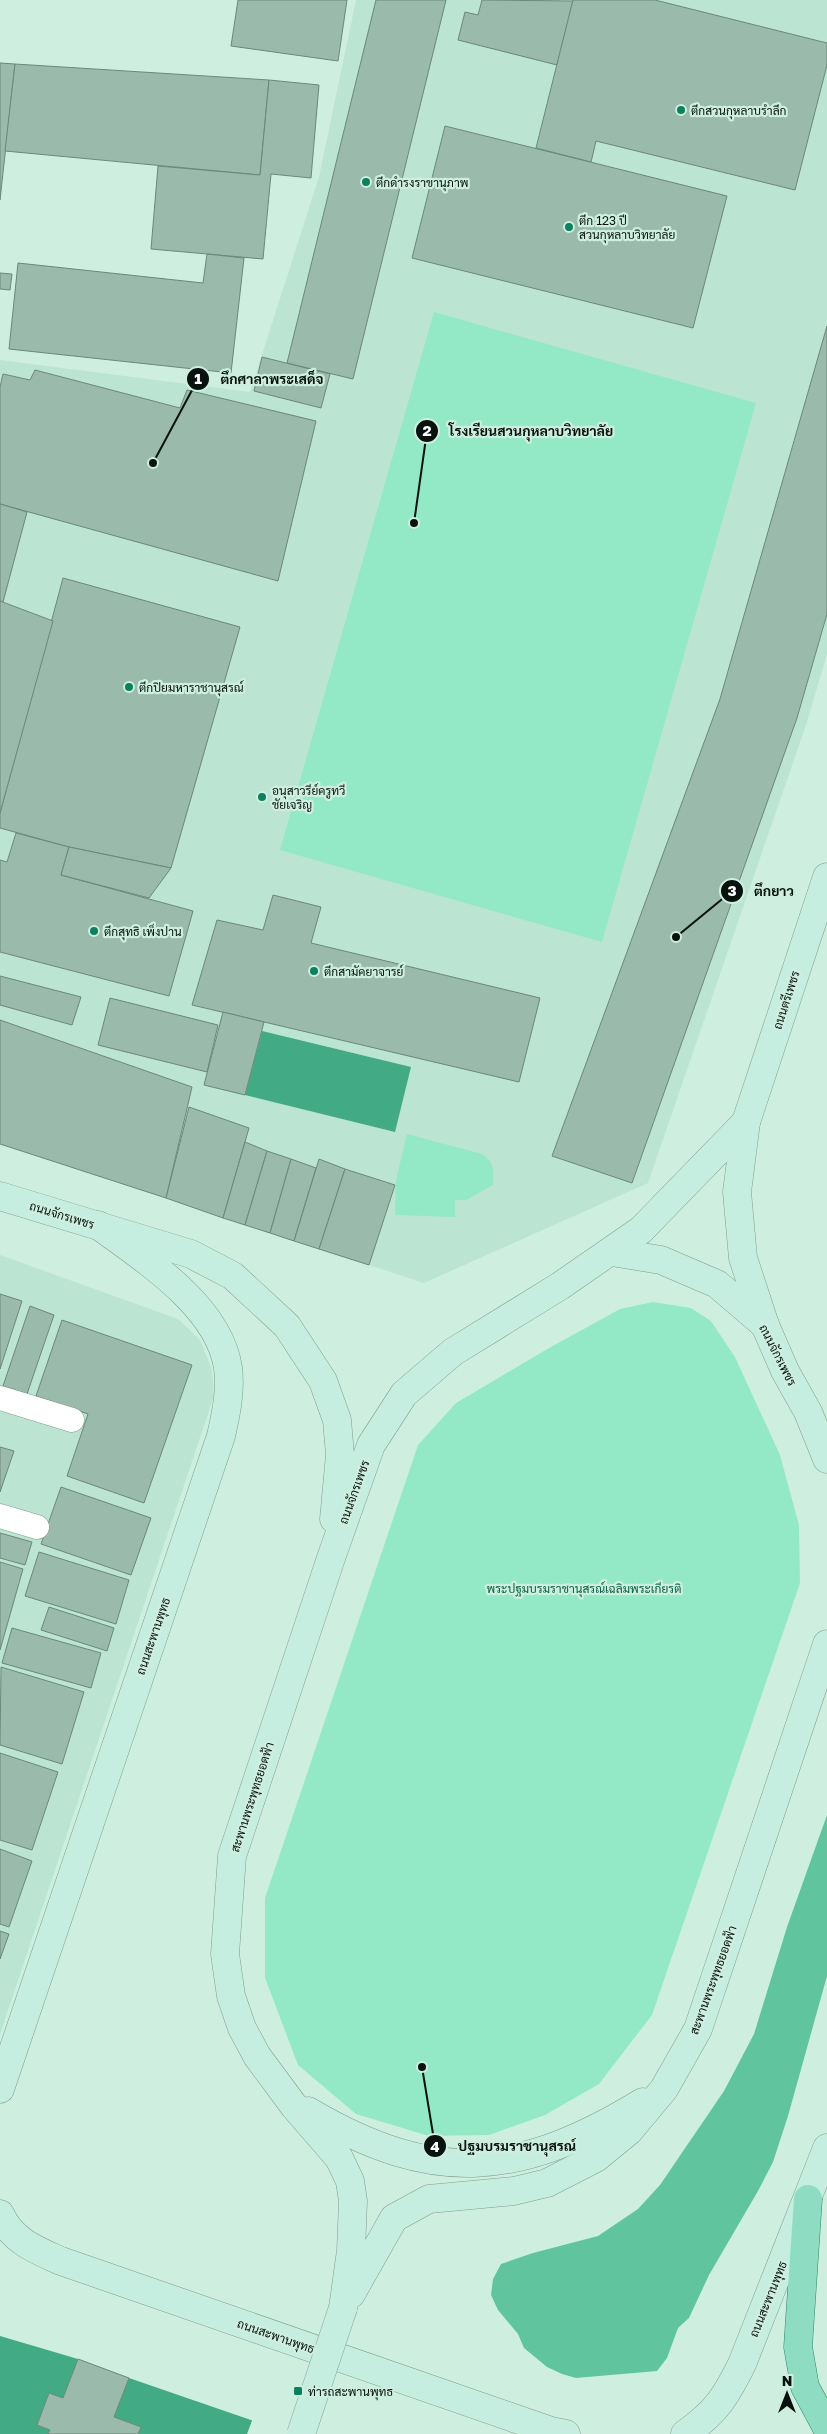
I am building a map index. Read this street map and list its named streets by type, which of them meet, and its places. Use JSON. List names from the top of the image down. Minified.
{"streets":{"main road":["ถนนตรีเพชร","ถนนจักรเพชร","ถนนสะพานพุทธ","สะพานพระพุทธยอดฟ้า"]},"crossings":[["ถนนตรีเพชร","ถนนจักรเพชร"],["ถนนจักรเพชร","ถนนสะพานพุทธ"],["ถนนจักรเพชร","สะพานพระพุทธยอดฟ้า"]],"parks":["พระปฐมบรมราชานุสรณ์เฉลิมพระเกียรติ"],"places":{"other":["ตึกสวนกุหลาบรำลึก","ตึกดำรงราขานุภาพ","ตึก 123 ปี สวนกุหลาบวิทยาลัย","ตึกศาลาพระเสด็จ","โรงเรียนสวนกุหลาบวิทยาลัย","ตึกปิยมหาราชานุสรณ์","อนุสาวรีย์ครูทวี ชัยเจริญ","ตึกสุทธิ เพ็งปาน","ตึกยาว","ตึกสามัคยาจารย์","ปฐมบรมราชานุสรณ์"],"transit":["ท่ารถสะพานพุทธ"]},"north":"top"}
